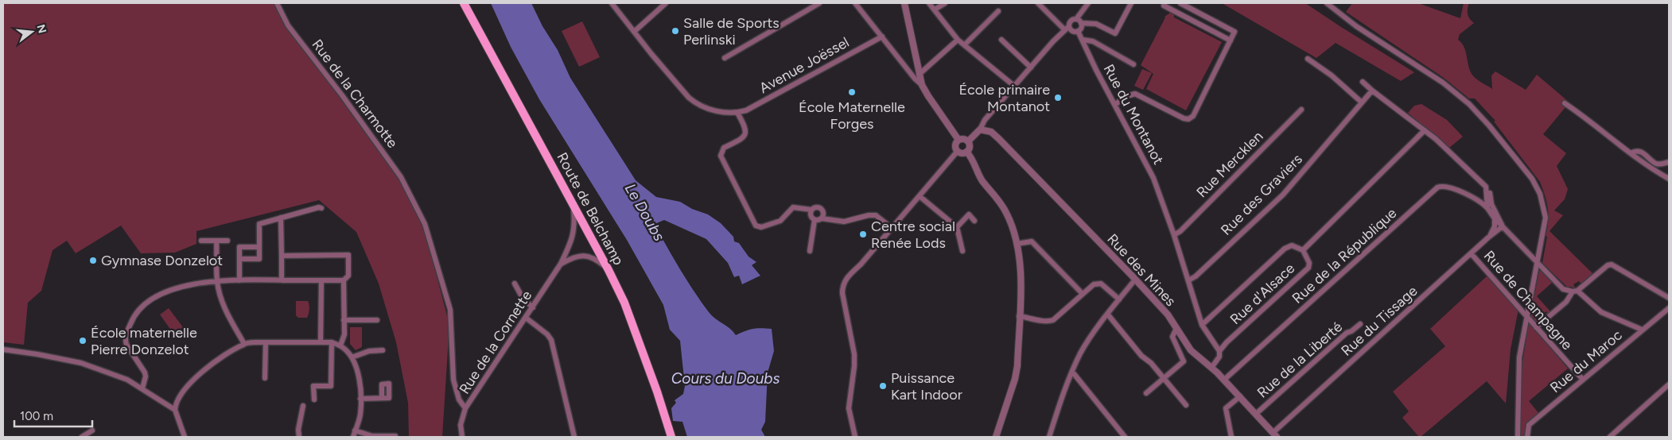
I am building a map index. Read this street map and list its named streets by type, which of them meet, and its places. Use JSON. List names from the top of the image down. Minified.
{"streets":{"main road":["Route de Belchamp"],"street":["Avenue Joëssel","Rue de la Charmotte","Rue du Montanot","Rue Mercklen","Rue des Graviers","Rue de la République","Rue des Mines","Rue d'Alsace","Rue de Champagne","Rue du Tissage","Rue de la Cornette","Rue de la Liberté","Rue du Maroc"]},"crossings":[["Rue de la Charmotte","Rue de la Cornette"],["Rue du Montanot","Rue Mercklen"],["Rue du Montanot","Rue des Graviers"],["Rue du Montanot","Rue d'Alsace"],["Route de Belchamp","Rue de la Cornette"],["Rue de la République","Rue des Mines"],["Rue des Mines","Rue du Tissage"],["Rue des Mines","Rue de la Liberté"],["Rue de Champagne","Rue du Tissage"],["Rue de Champagne","Rue du Maroc"]],"water":["Le Doubs","Cours du Doubs"],"places":["Salle de Sports Perlinski","École Maternelle Forges","École primaire Montanot","Centre social Renée Lods","Gymnase Donzelot","École maternelle Pierre Donzelot","Puissance Kart Indoor"],"scale_bar":"100 m","north":"right"}
